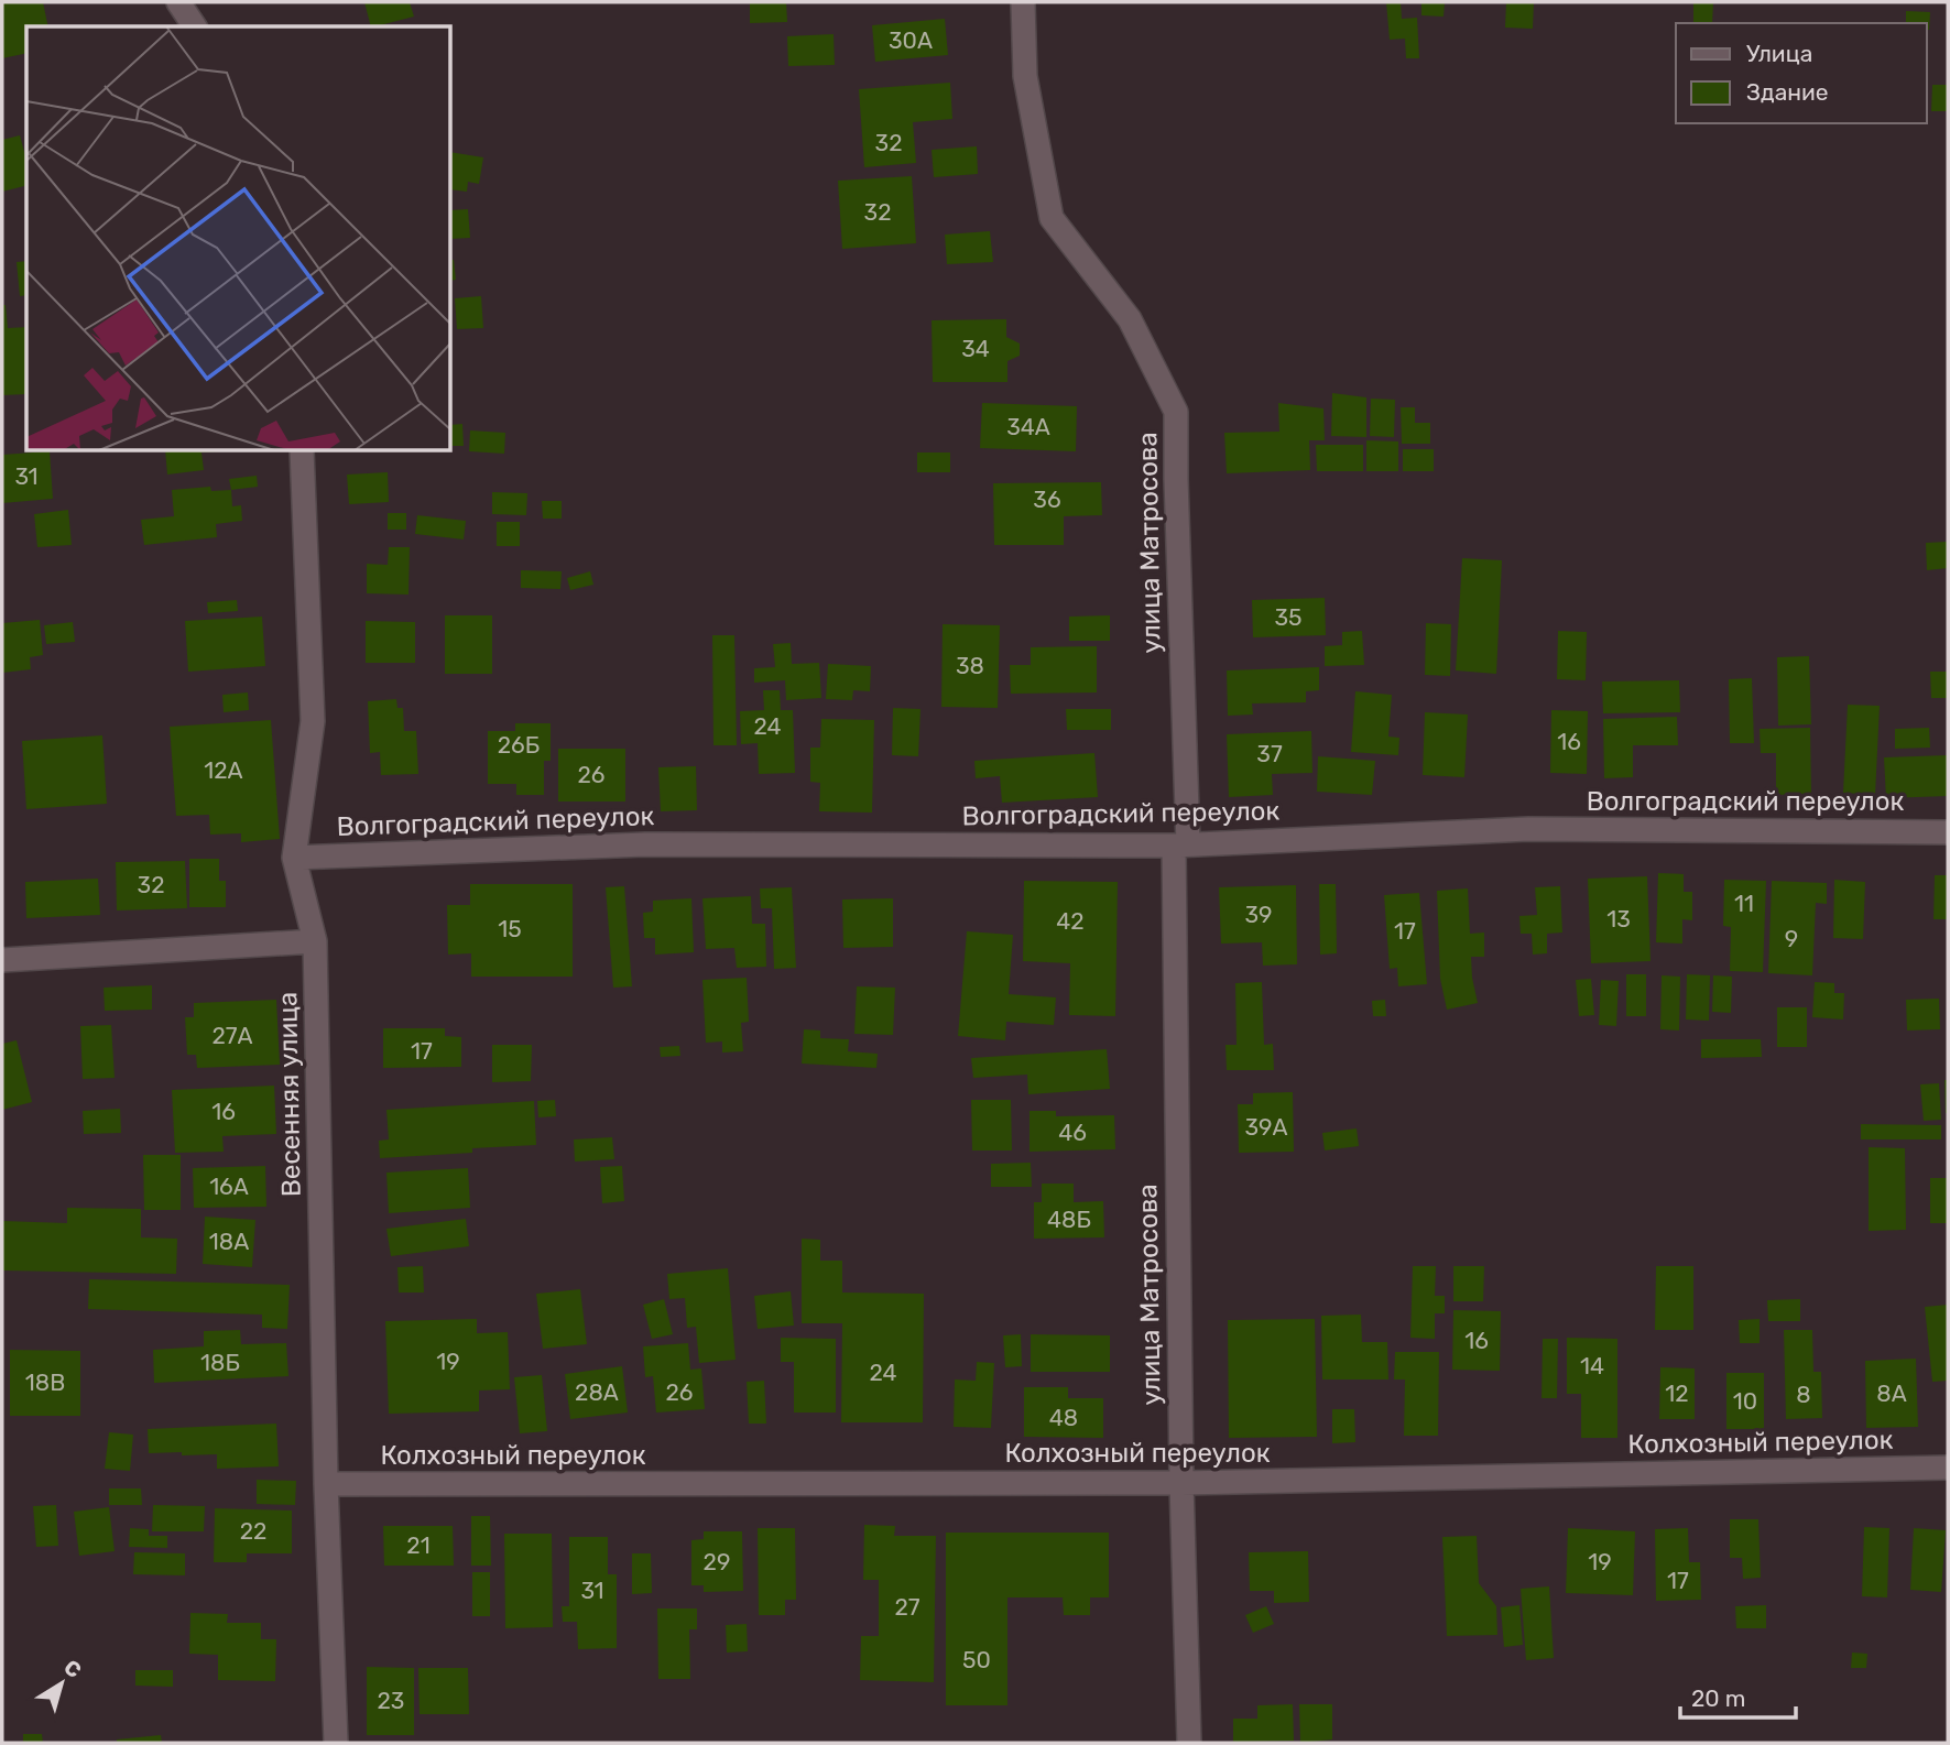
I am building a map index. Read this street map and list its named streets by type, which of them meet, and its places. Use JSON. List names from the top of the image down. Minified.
{"streets":{"street":["улица Матросова","Волгоградский переулок","Весенняя улица","Колхозный переулок"]},"crossings":[["улица Матросова","Волгоградский переулок"],["улица Матросова","Колхозный переулок"],["Волгоградский переулок","Весенняя улица"],["Весенняя улица","Колхозный переулок"]],"house_numbers":["30А","32","32","34","34А","31","36","35","38","24","16","26Б","37","12А","26","32","11","39","13","42","15","17","9","27А","17","16","39А","46","16А","48Б","18А","16","19","18Б","14","24","18В","28А","26","12","8А","8","10","48","22","21","29","19","17","31","27","50","23"],"legend":["Улица","Здание"],"scale_bar":"20 m","north":"top right"}
